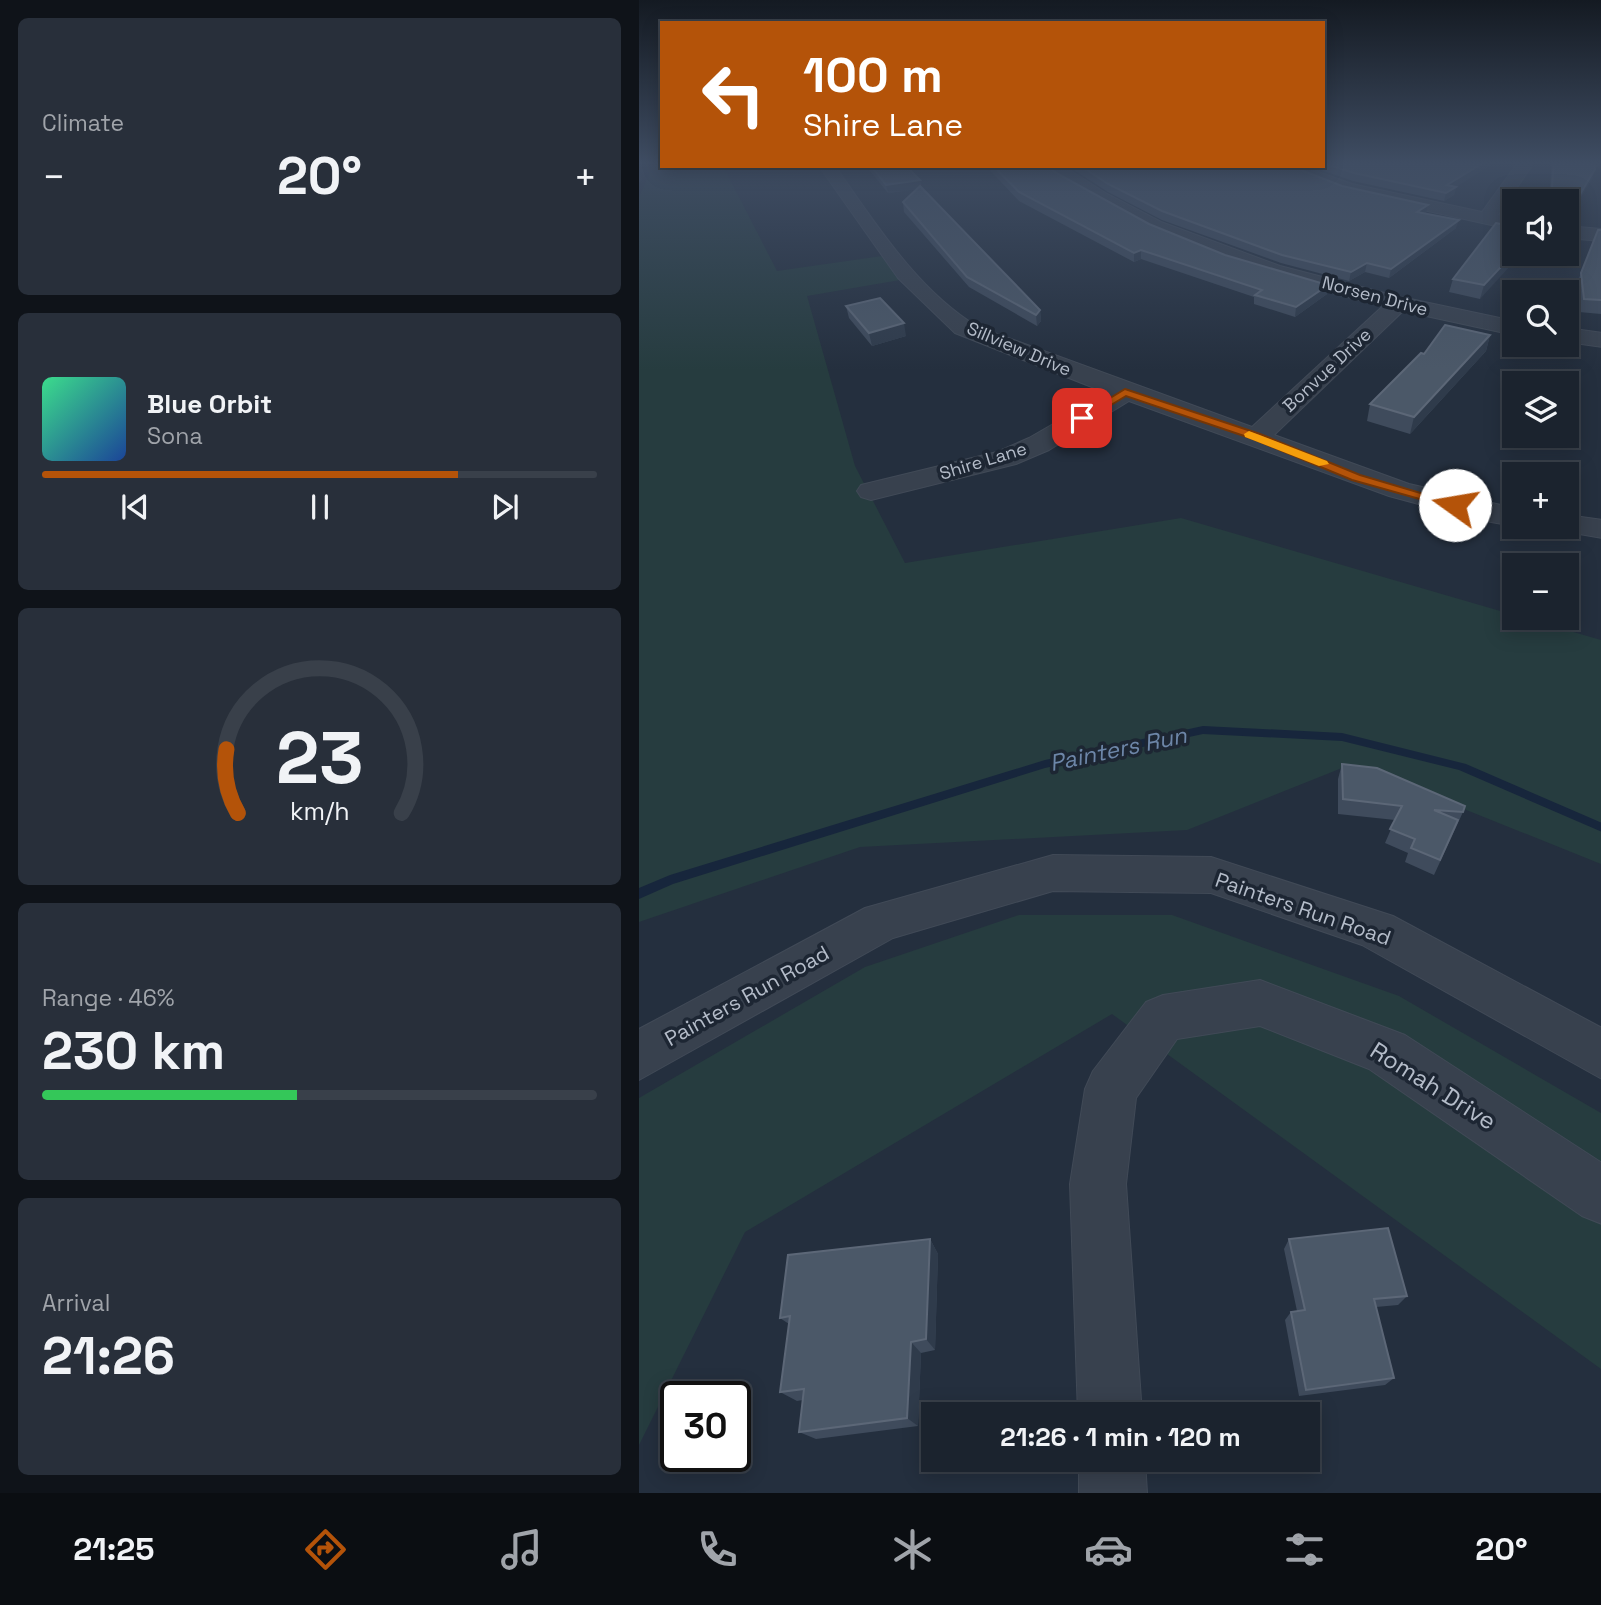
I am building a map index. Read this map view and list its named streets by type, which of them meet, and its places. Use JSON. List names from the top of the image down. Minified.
{"streets":{"street":["Norsen Drive","Sillview Drive","Bonvue Drive","Shire Lane","Painters Run Road","Romah Drive"]},"crossings":[["Norsen Drive","Bonvue Drive"],["Sillview Drive","Bonvue Drive"],["Sillview Drive","Shire Lane"]],"water":["Painters Run"],"page":{"tile":["Climate",["Range · 46%","230 km"],["Arrival","21:26"]],"turn":["100 m","Shire Lane"],"heat":["−","20°","+"],"map_buttons":["+","−"],"song":["Blue Orbit","Sona"],"limit":"30","trip":"21:26 · 1 min · 120 m","tabs":["21:25","20°"],"gauge":["23","km/h"]}}
